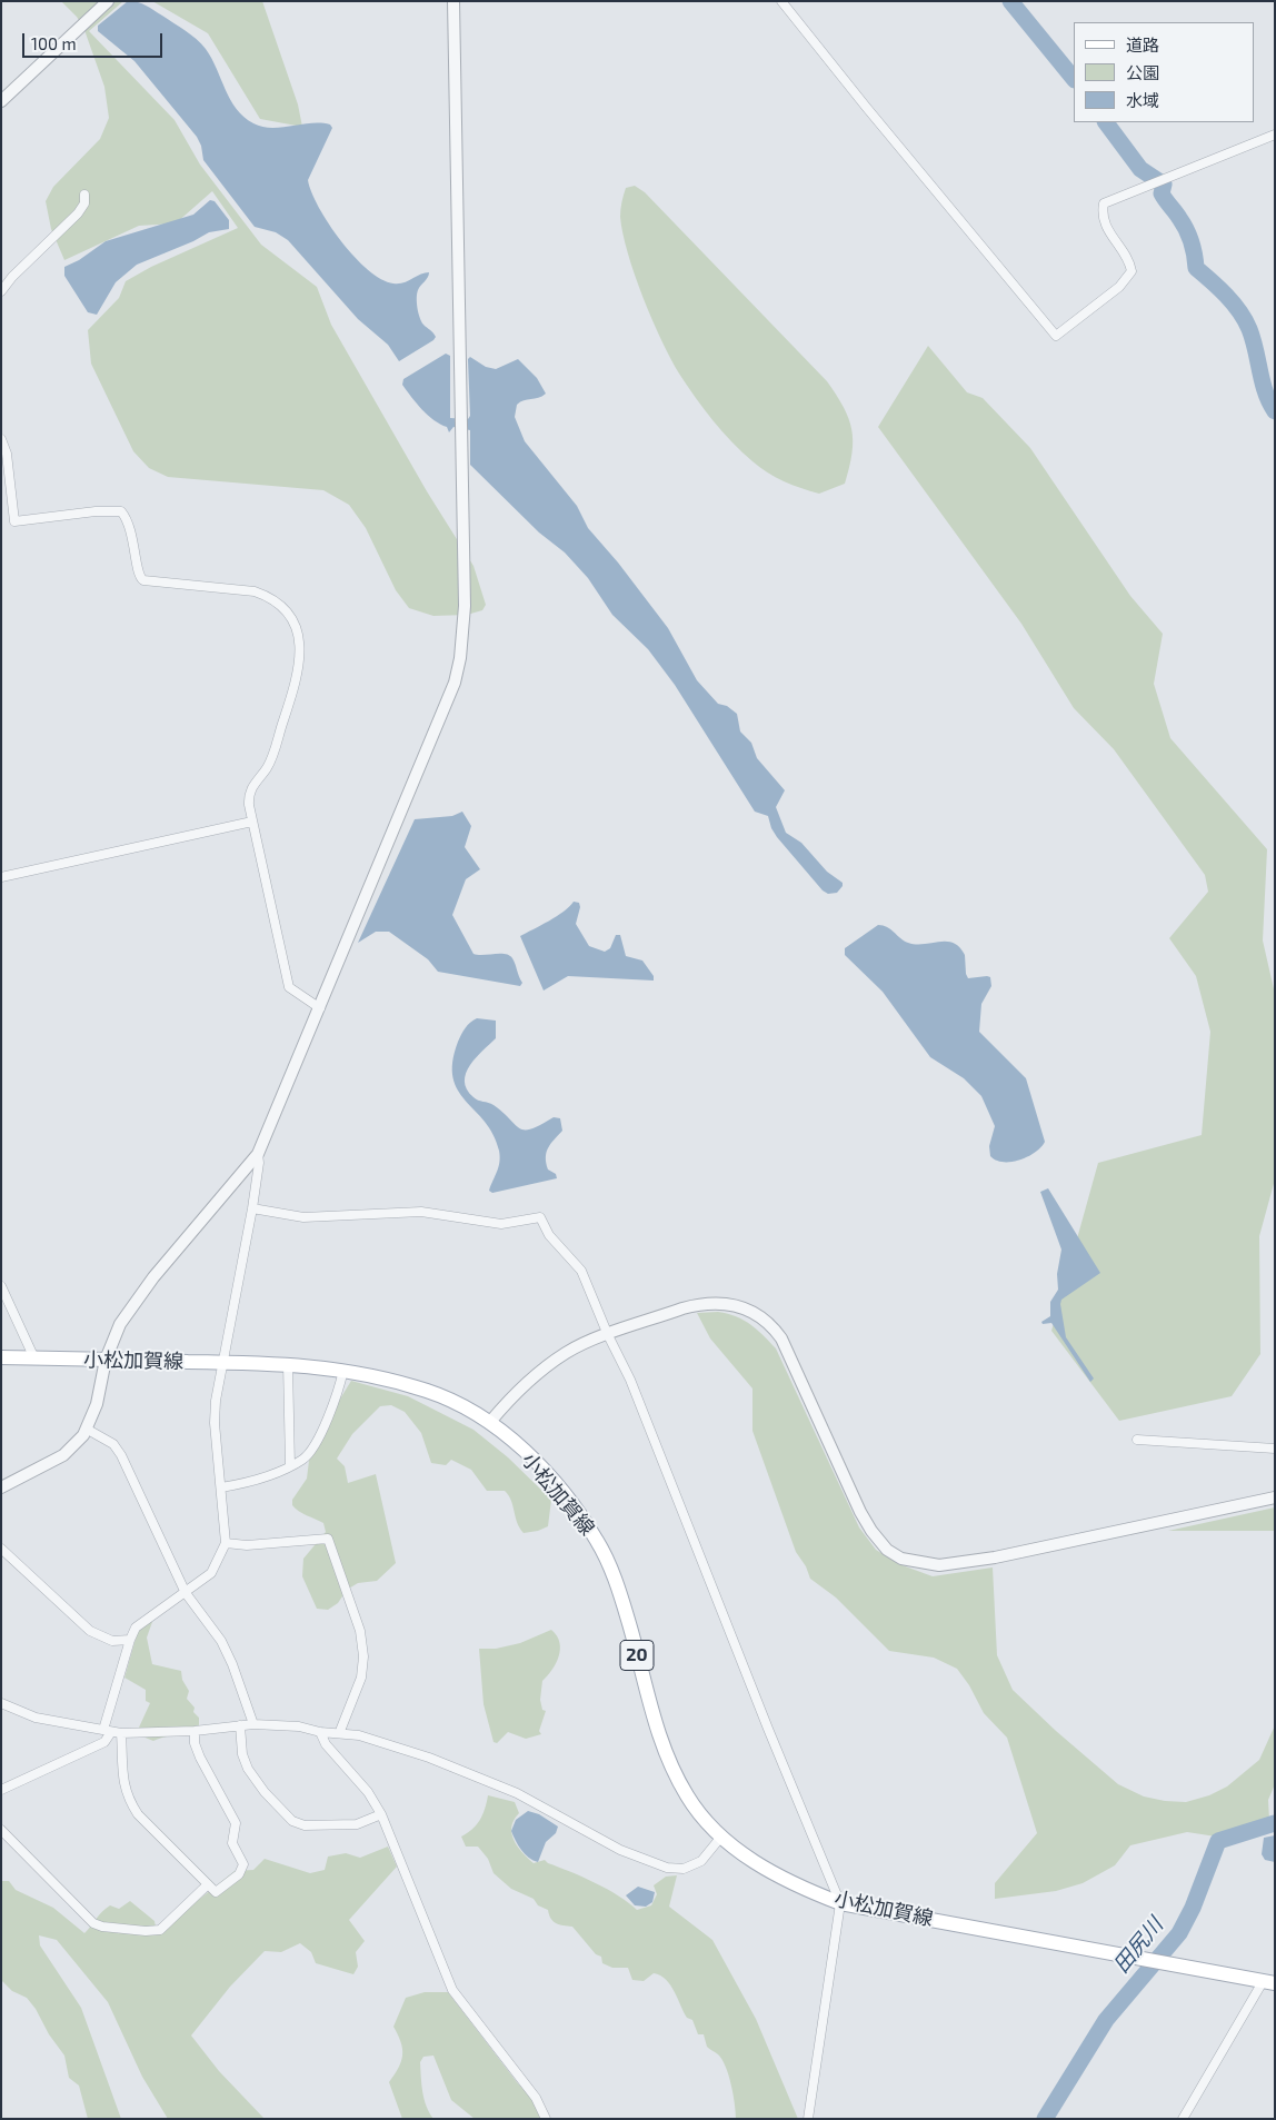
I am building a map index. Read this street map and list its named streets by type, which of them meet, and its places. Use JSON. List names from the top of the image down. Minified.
{"streets":{"main road":["小松加賀線","20"]},"water":["田尻川"],"legend":["道路","公園","水域"],"scale_bar":"100 m"}
